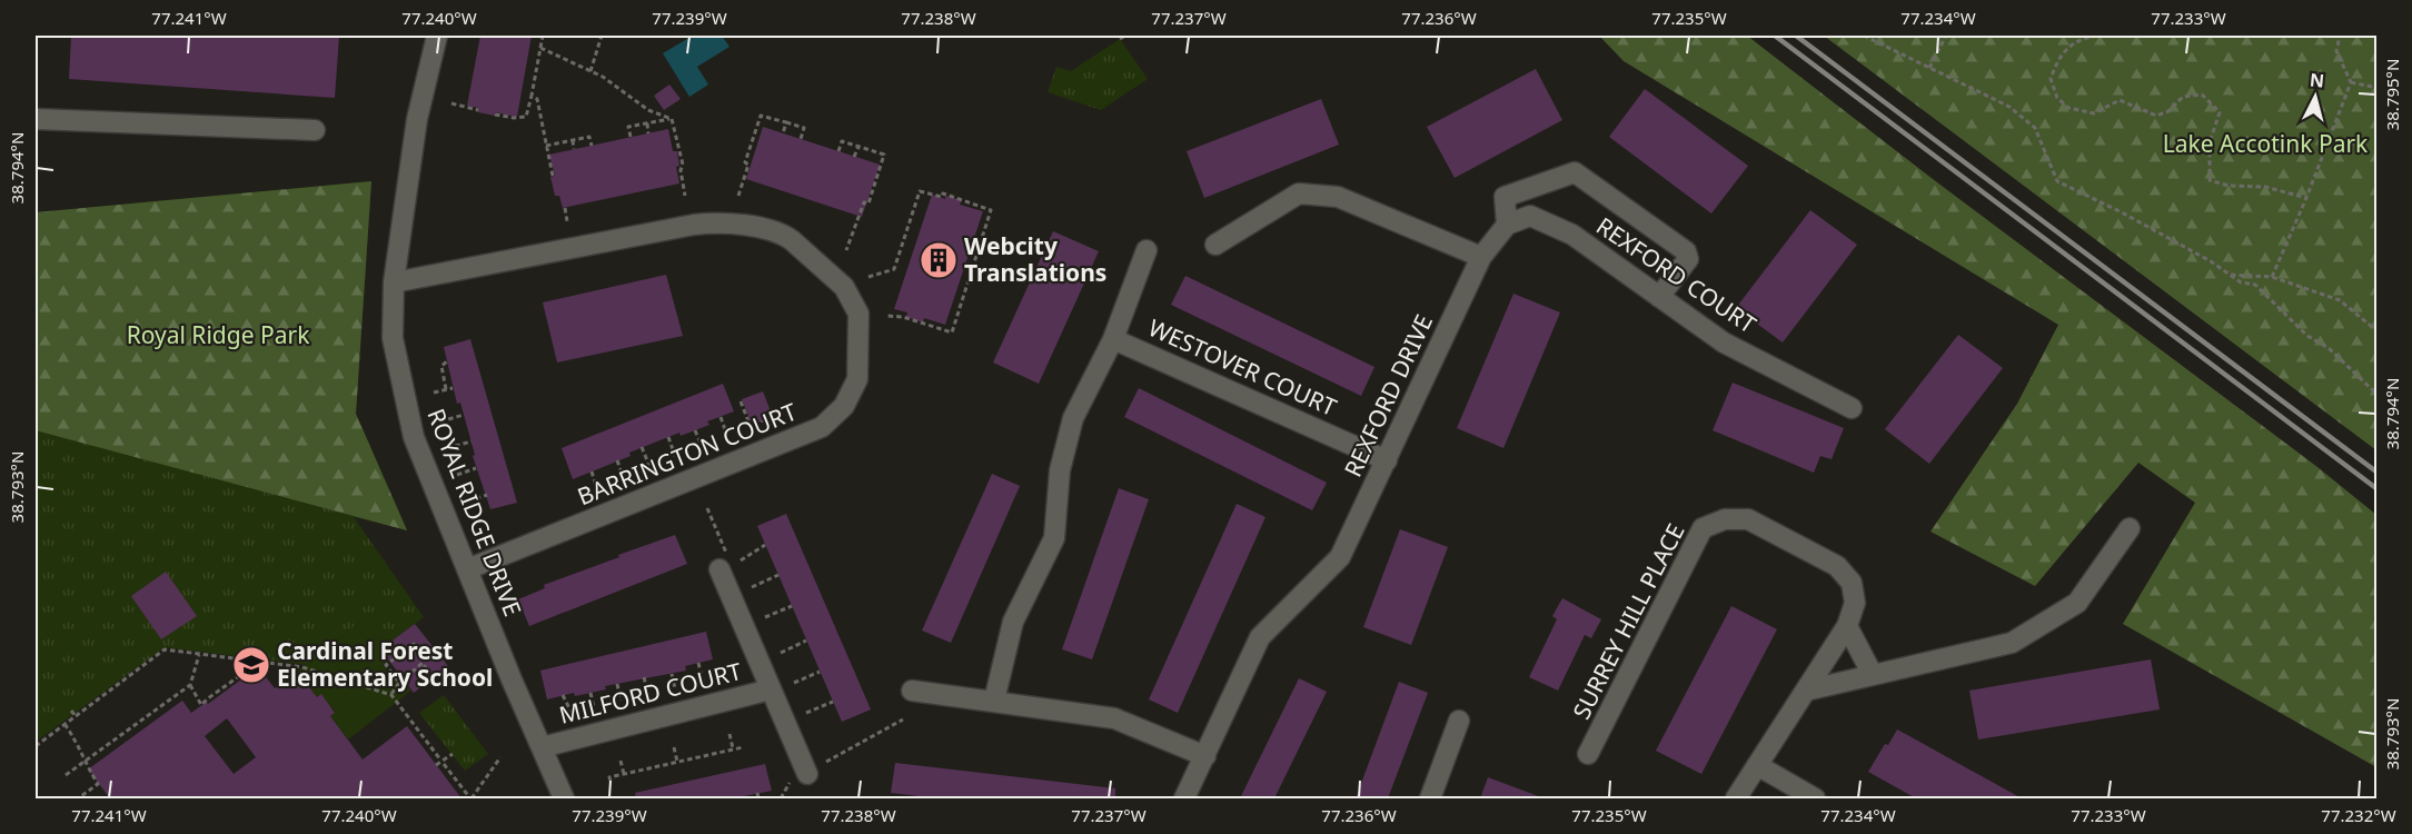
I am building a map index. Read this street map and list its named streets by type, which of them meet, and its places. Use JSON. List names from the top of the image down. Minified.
{"streets":{"street":["REXFORD COURT","WESTOVER COURT","REXFORD DRIVE","BARRINGTON COURT","ROYAL RIDGE DRIVE","SURREY HILL PLACE","MILFORD COURT"]},"crossings":[["WESTOVER COURT","REXFORD DRIVE"],["BARRINGTON COURT","ROYAL RIDGE DRIVE"],["ROYAL RIDGE DRIVE","MILFORD COURT"]],"parks":["Lake Accotink Park","Royal Ridge Park"],"places":{"building":["Webcity Translations"],"school or university":["Cardinal Forest Elementary School"]},"north":"top","coordinates":["77.241°W","77.240°W","77.239°W","77.238°W","77.237°W","77.236°W","77.235°W","77.234°W","77.233°W","38.795°N","38.794°N","38.793°N","77.232°W"]}
